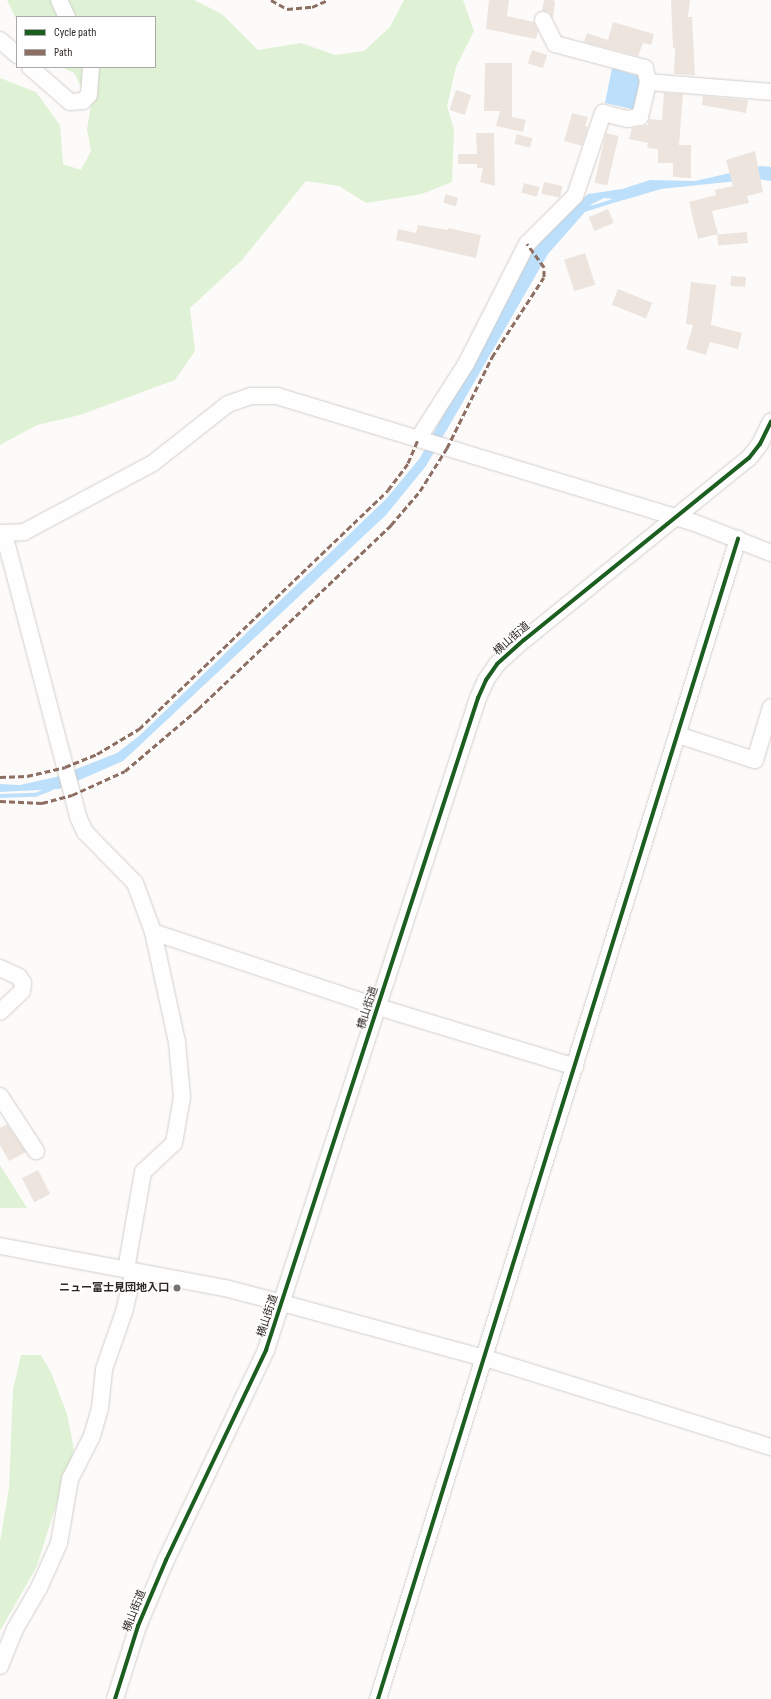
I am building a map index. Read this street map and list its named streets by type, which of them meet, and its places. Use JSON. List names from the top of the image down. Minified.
{"streets":{"street":["横山街道"]},"places":["ニュー富士見団地入口"],"legend":["Cycle path","Path"]}
